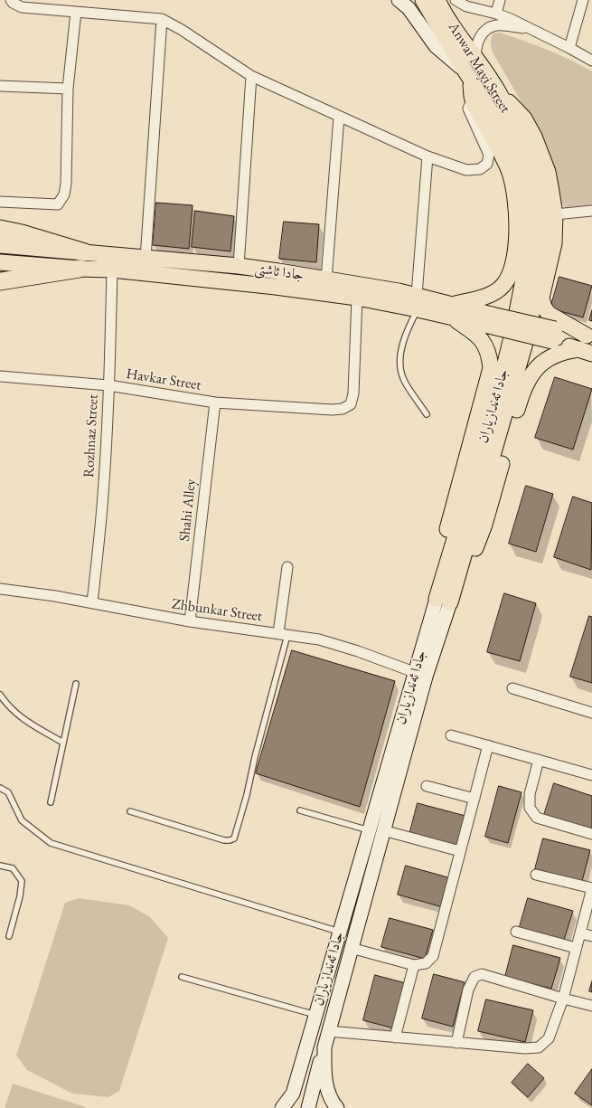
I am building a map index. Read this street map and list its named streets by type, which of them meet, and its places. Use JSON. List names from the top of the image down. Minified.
{"streets":{"main road":["Anwar Mayi Street","جادا ئاشتی","جادا ئەندازیاران"],"street":["Havkar Street","Rozhnaz Street","Shahi Alley","Zhbunkar Street"]},"crossings":[["Anwar Mayi Street","جادا ئەندازیاران"],["جادا ئاشتی","Havkar Street"],["جادا ئاشتی","Rozhnaz Street"],["Havkar Street","Rozhnaz Street"],["Havkar Street","Shahi Alley"],["جادا ئەندازیاران","Zhbunkar Street"],["Rozhnaz Street","Zhbunkar Street"],["Shahi Alley","Zhbunkar Street"]]}
